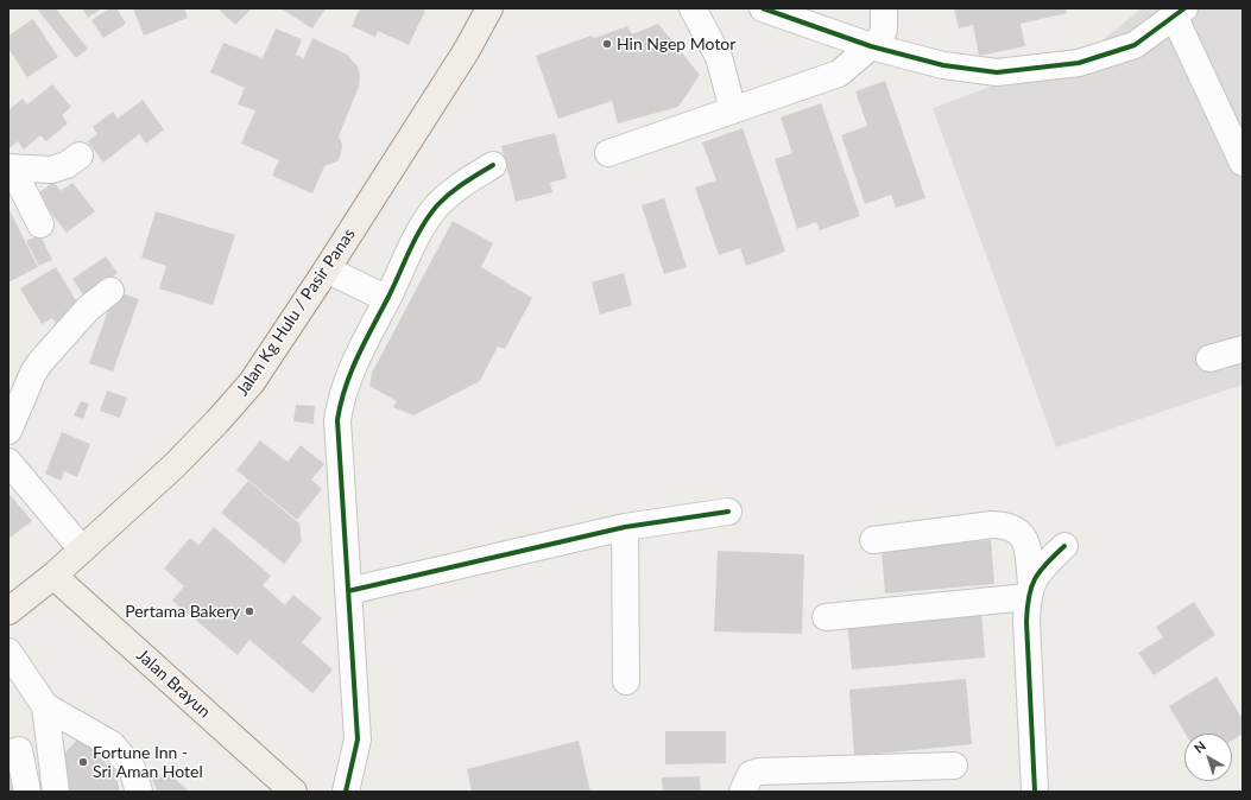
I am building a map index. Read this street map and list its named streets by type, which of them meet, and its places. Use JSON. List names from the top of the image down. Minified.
{"streets":{"main road":["Jalan Kg Hulu / Pasir Panas","Jalan Brayun"]},"crossings":[["Jalan Kg Hulu / Pasir Panas","Jalan Brayun"]],"places":["Hin Ngep Motor","Pertama Bakery","Fortune Inn - Sri Aman Hotel"],"north":"top left"}
